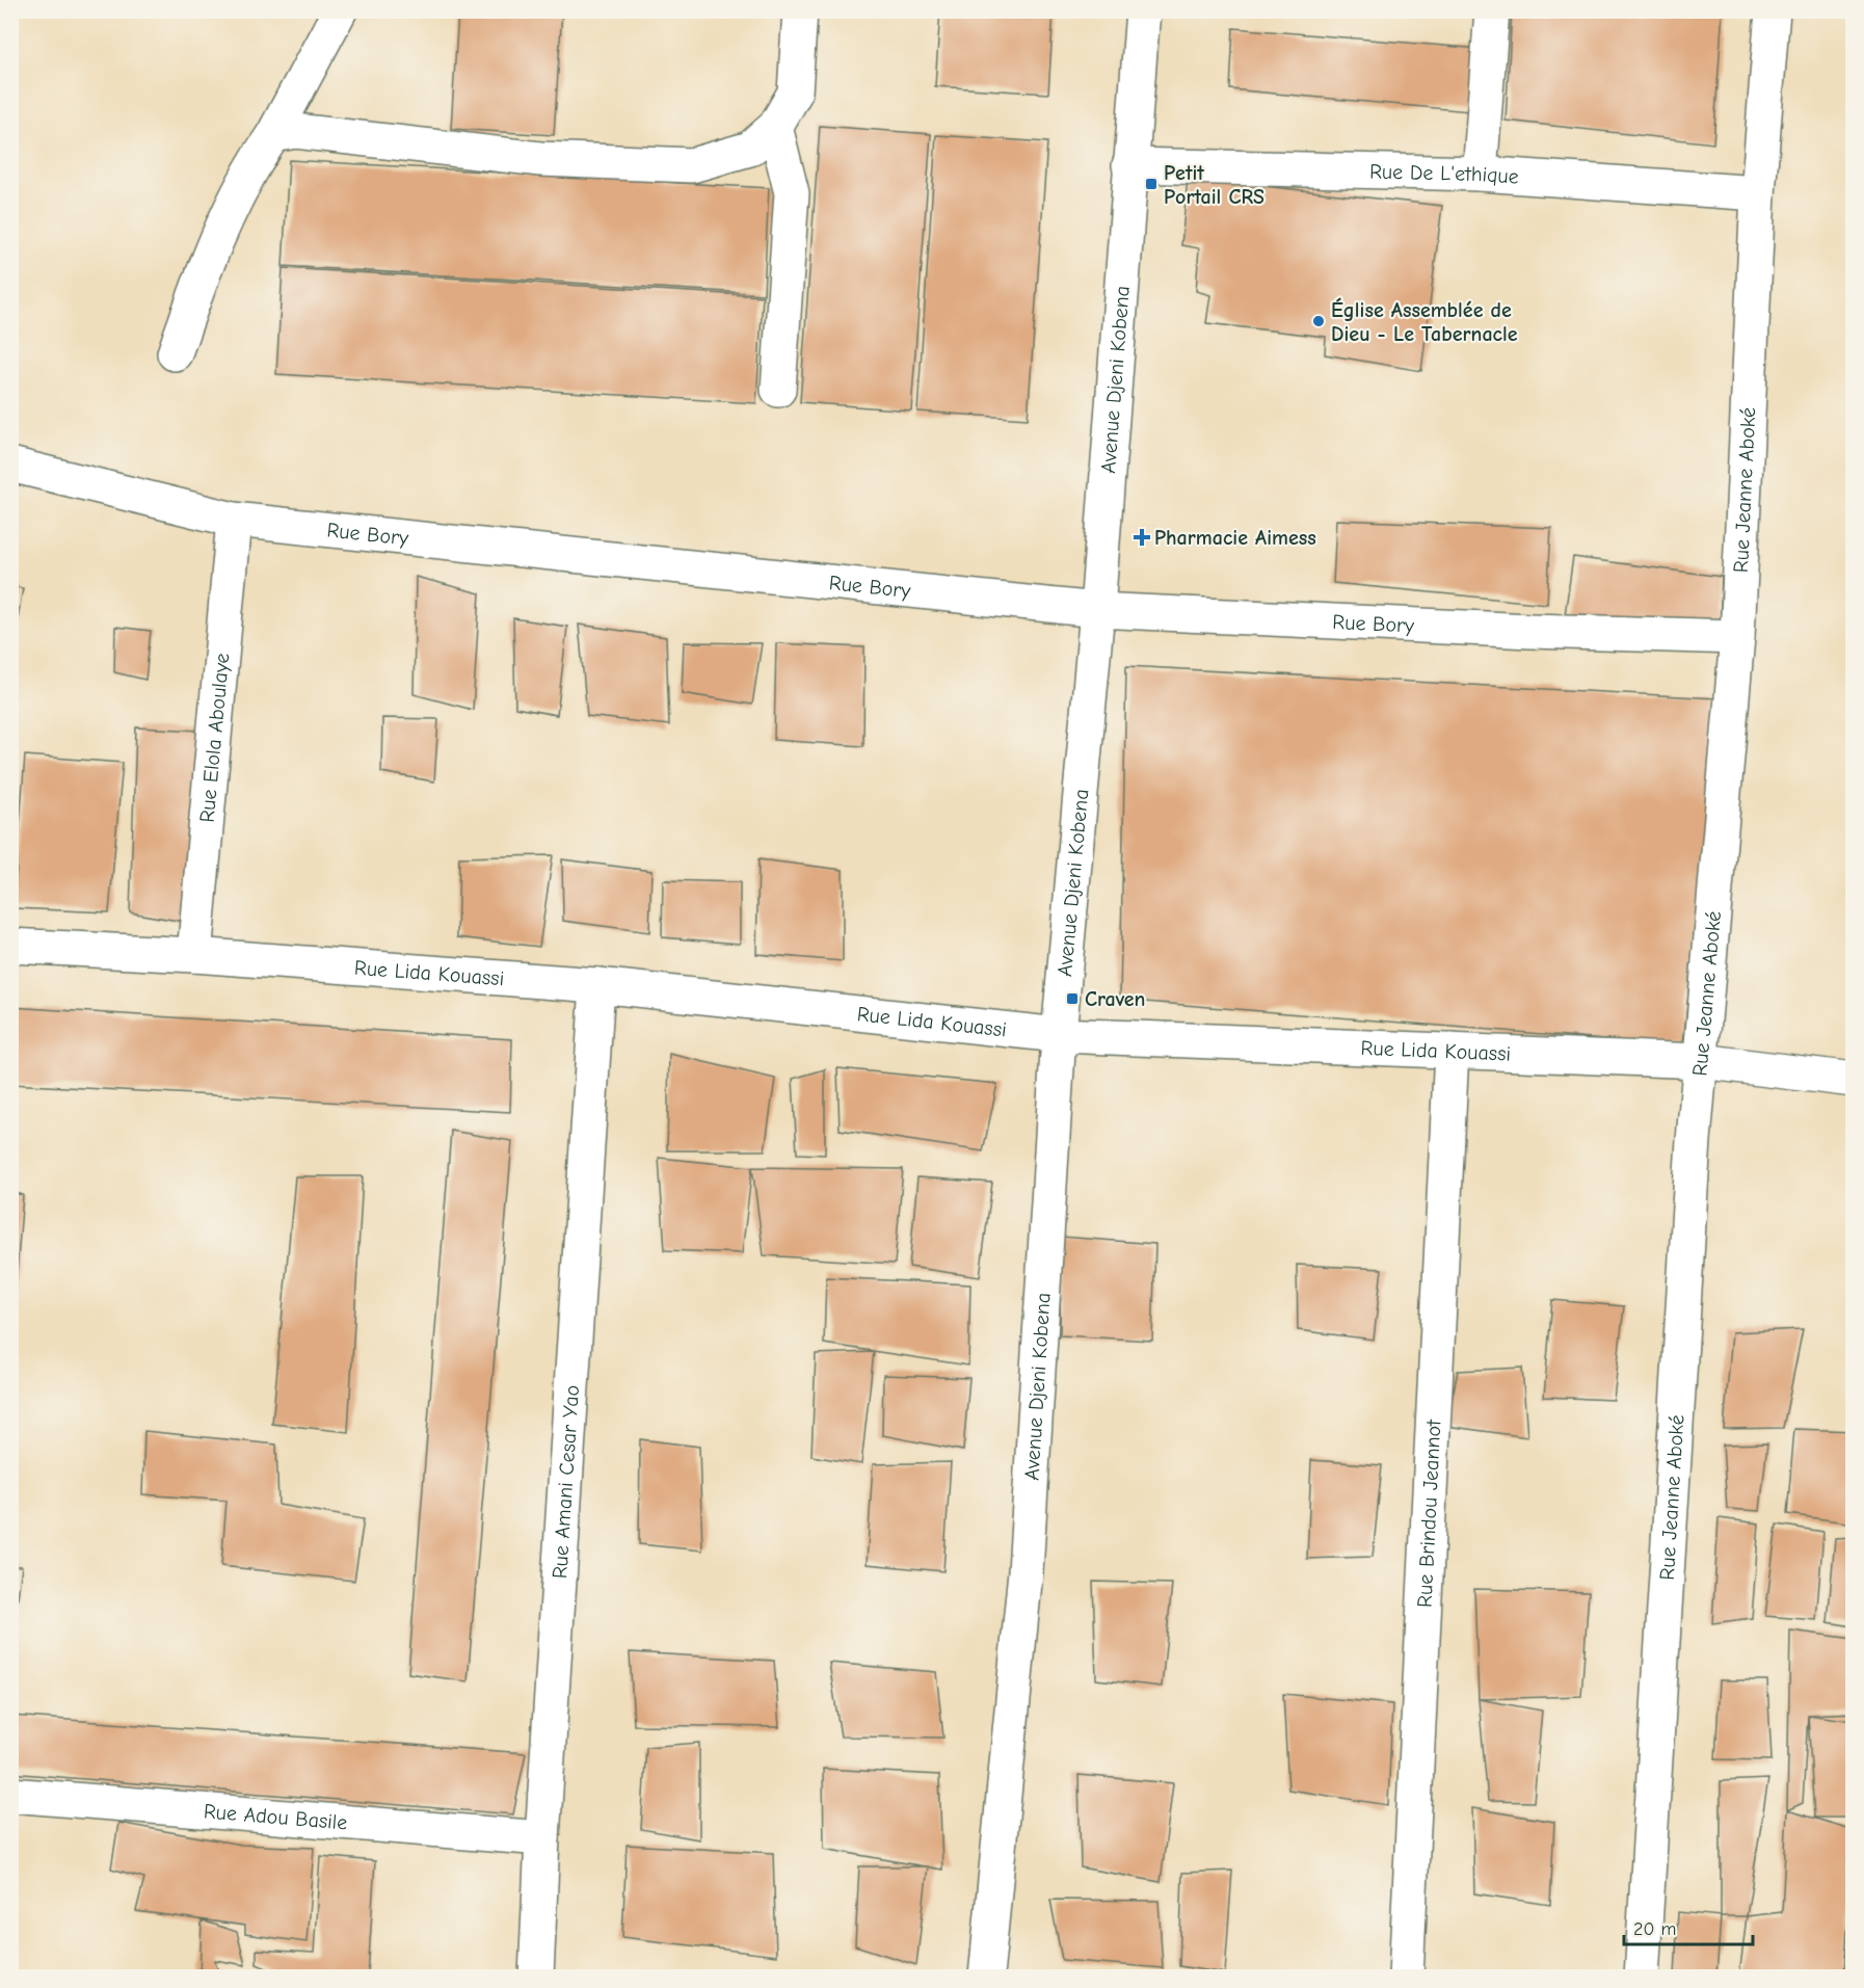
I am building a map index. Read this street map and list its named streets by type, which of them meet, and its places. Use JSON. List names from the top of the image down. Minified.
{"streets":{"street":["Rue De L'ethique","Avenue Djeni Kobena","Rue Jeanne Aboké","Rue Bory","Rue Elola Aboulaye","Rue Lida Kouassi","Rue Amani Cesar Yao","Rue Brindou Jeannot","Rue Adou Basile"]},"crossings":[["Rue De L'ethique","Avenue Djeni Kobena"],["Rue De L'ethique","Rue Jeanne Aboké"],["Avenue Djeni Kobena","Rue Bory"],["Avenue Djeni Kobena","Rue Lida Kouassi"],["Rue Jeanne Aboké","Rue Bory"],["Rue Jeanne Aboké","Rue Lida Kouassi"],["Rue Bory","Rue Elola Aboulaye"],["Rue Elola Aboulaye","Rue Lida Kouassi"],["Rue Lida Kouassi","Rue Amani Cesar Yao"],["Rue Lida Kouassi","Rue Brindou Jeannot"],["Rue Amani Cesar Yao","Rue Adou Basile"]],"places":{"transit":["Petit Portail CRS","Craven"],"other":["Église Assemblée de Dieu - Le Tabernacle"],"health":["Pharmacie Aimess"]},"scale_bar":"20 m"}
